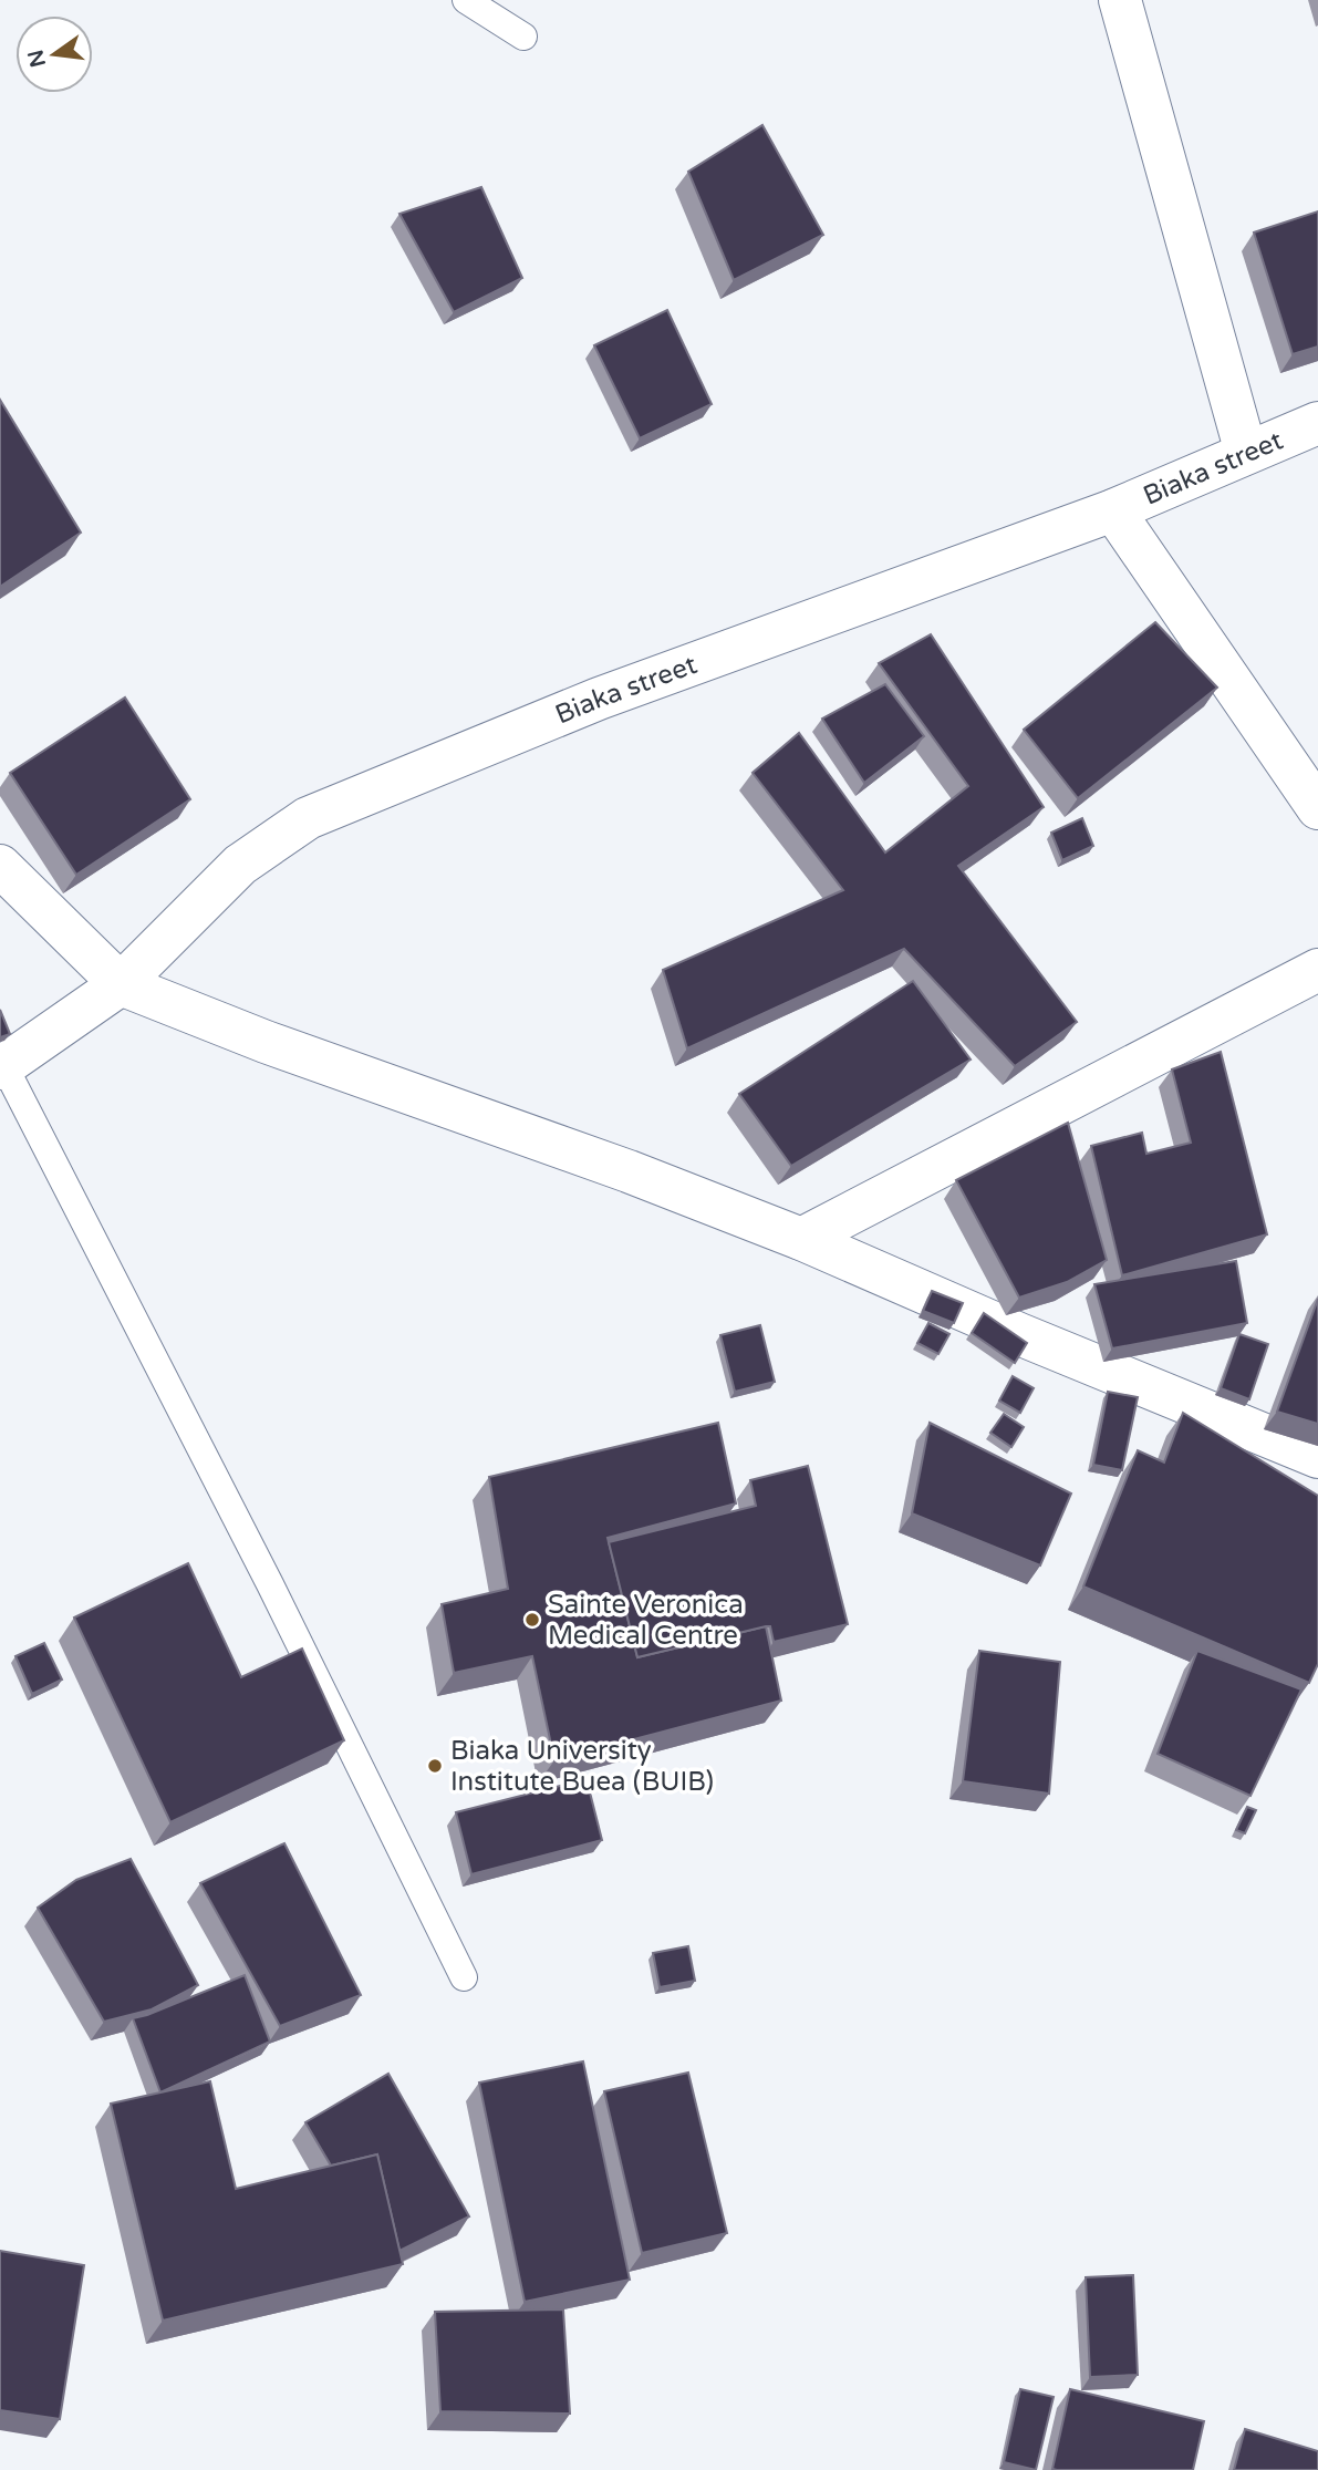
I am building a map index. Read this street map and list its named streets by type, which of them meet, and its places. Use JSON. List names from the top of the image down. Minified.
{"streets":{"street":["Biaka street"]},"places":["Sainte Veronica Medical Centre","Biaka University Institute Buea (BUIB)"],"north":"left"}
